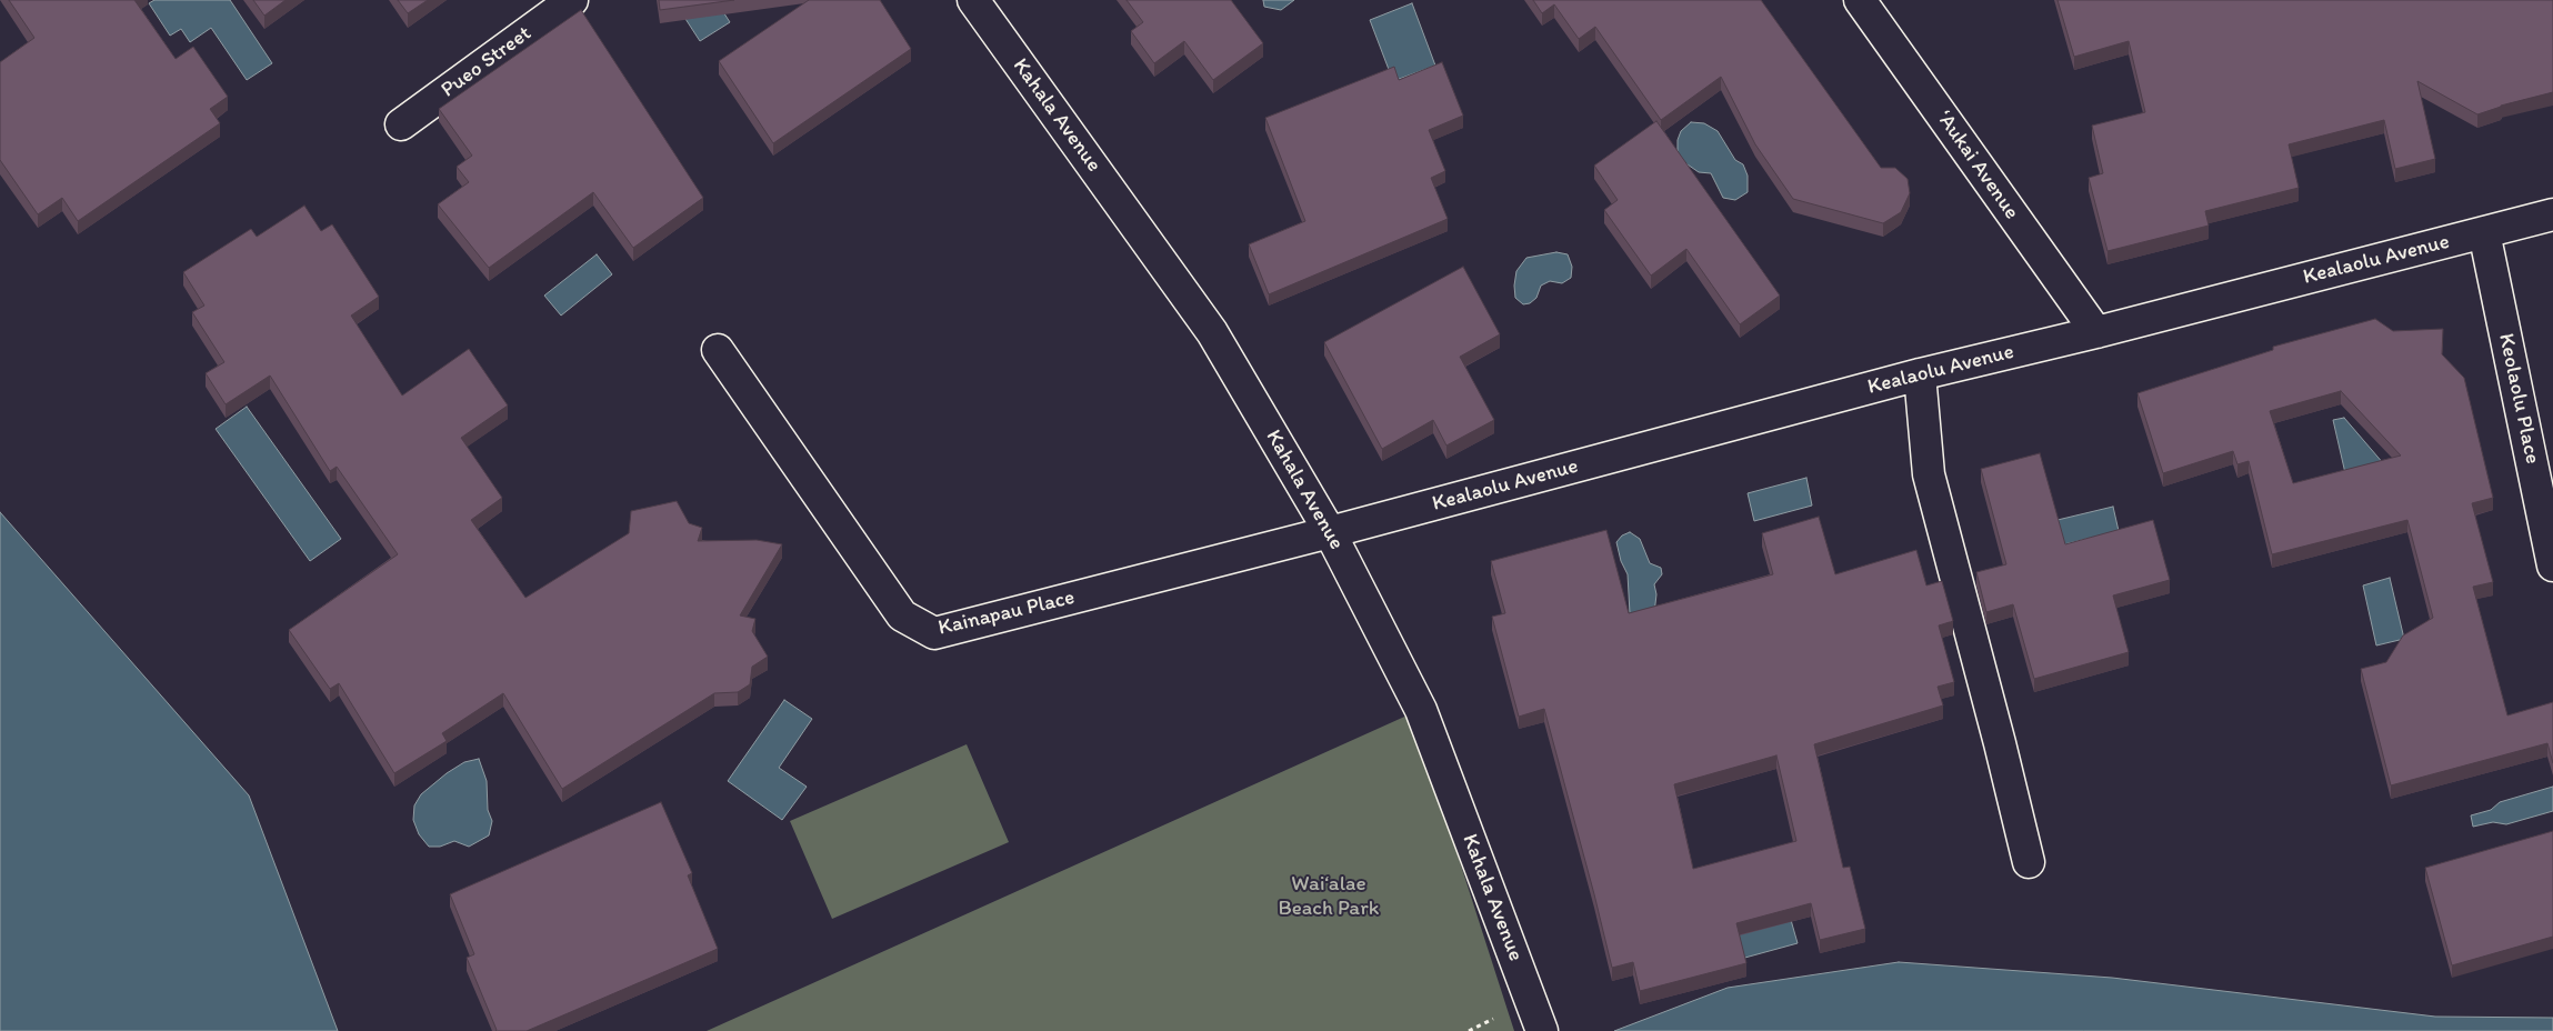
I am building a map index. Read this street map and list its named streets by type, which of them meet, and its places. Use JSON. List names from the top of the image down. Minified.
{"streets":{"street":["Pueo Street","Kahala Avenue","ʻAukai Avenue","Kealaolu Avenue","Keolaolu Place","Kainapau Place"]},"crossings":[["Kahala Avenue","Kealaolu Avenue"],["Kahala Avenue","Kainapau Place"],["ʻAukai Avenue","Kealaolu Avenue"],["Kealaolu Avenue","Keolaolu Place"],["Kealaolu Avenue","Kainapau Place"]],"parks":["Waiʻalae Beach Park"]}
